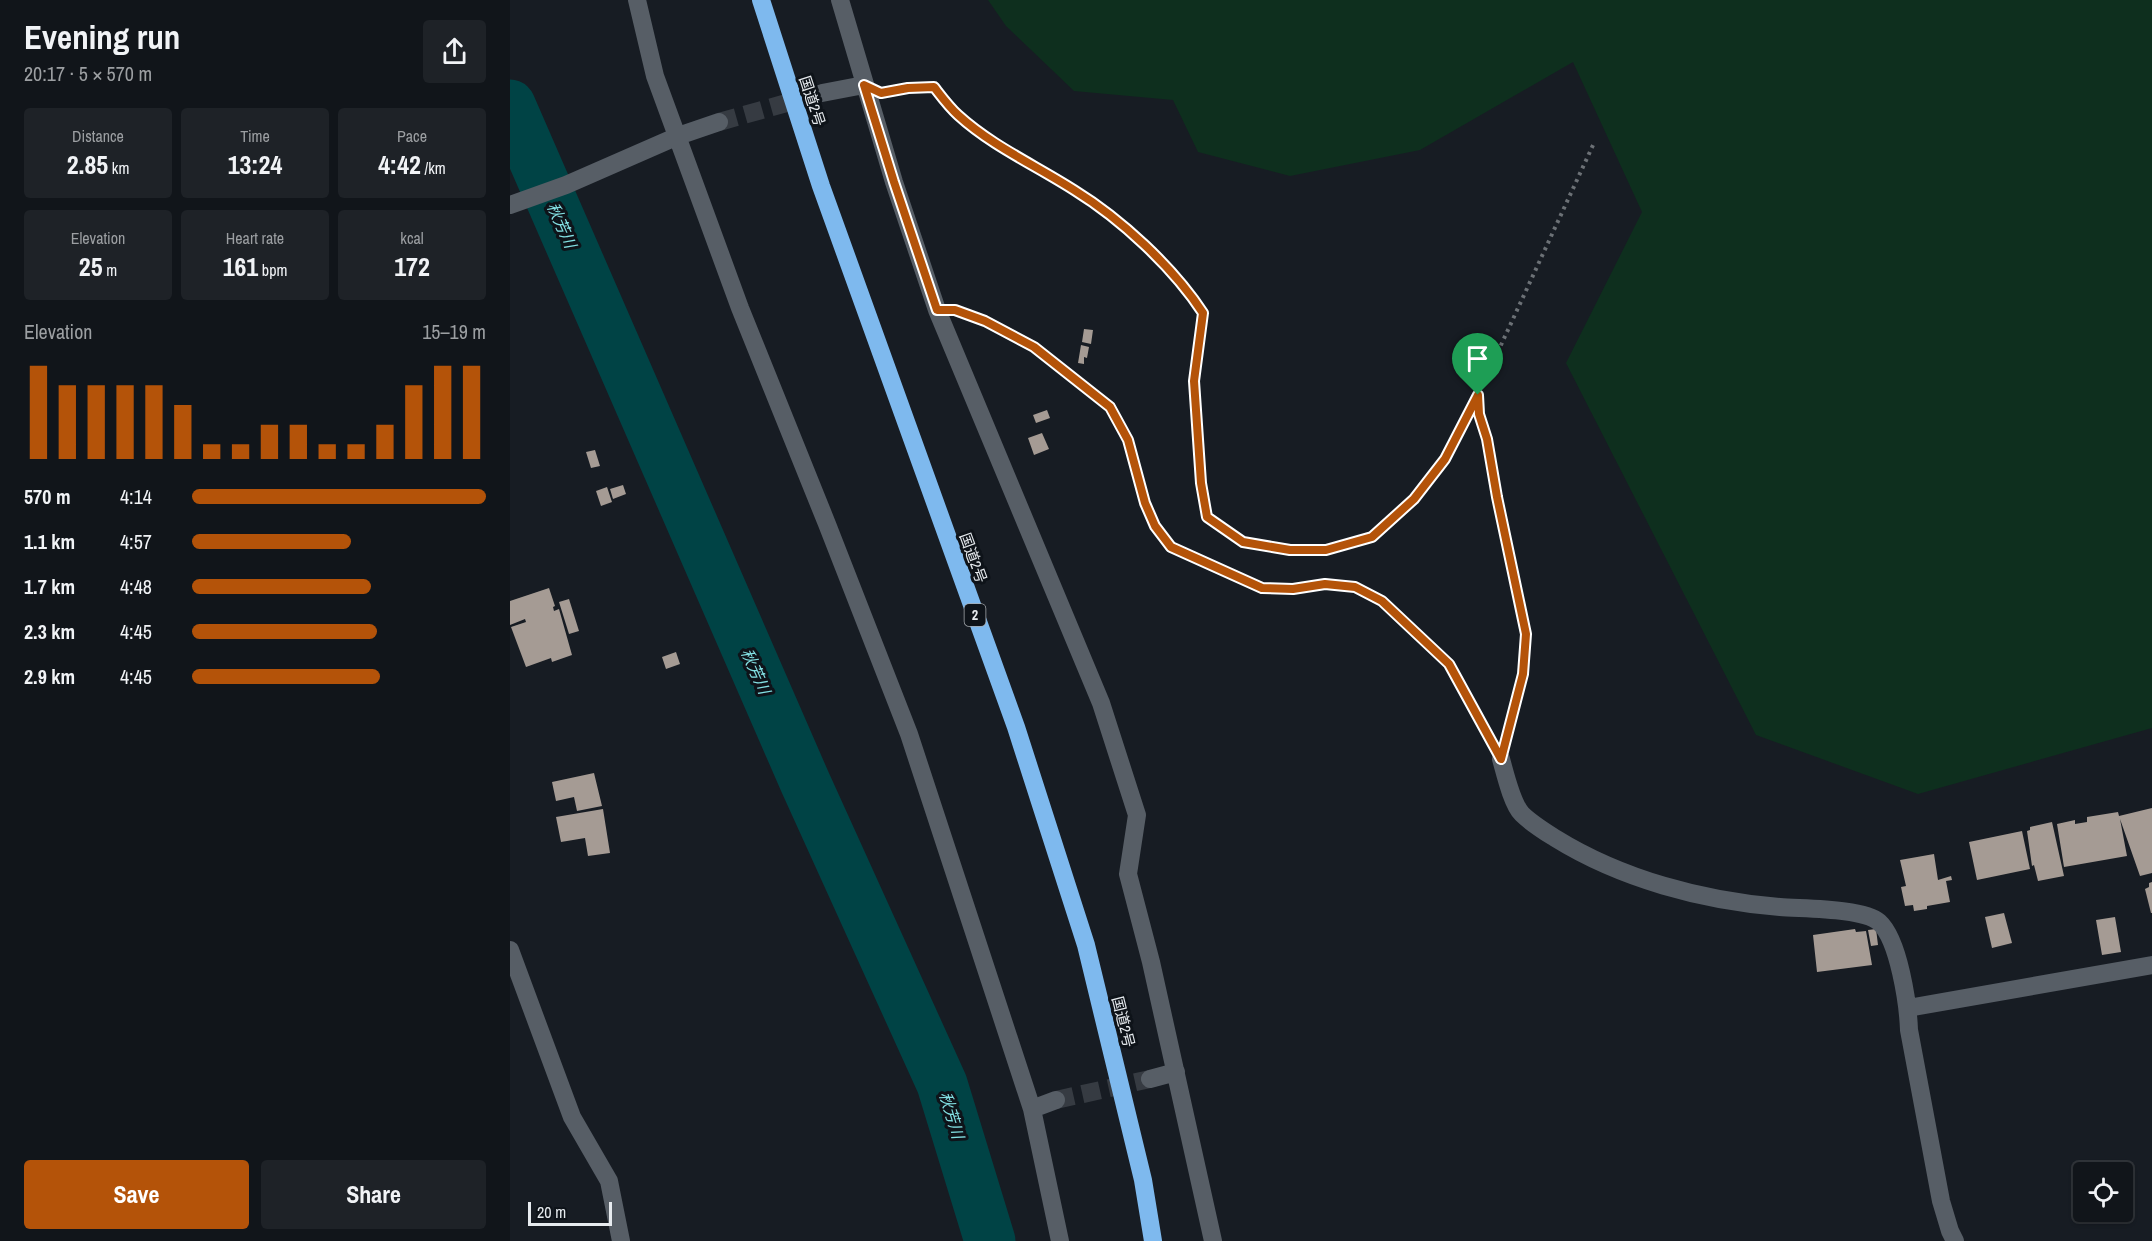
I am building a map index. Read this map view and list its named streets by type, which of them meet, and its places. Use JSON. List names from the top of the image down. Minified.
{"streets":{"highway":["国道2号","2"]},"water":["秋芳川"],"scale_bar":"20 m","page":{"heading":["Evening run","20:17 · 5 × 570 m"],"stats":[["Distance","2.85 km"],["Time","13:24"],["Pace","4:42 /km"],["Elevation","25 m"],["Heart rate","161 bpm"],["kcal","172"]],"chart":["Elevation","15–19 m"],"list":[{"name":"570 m","note":"4:14"},{"name":"1.1 km","note":"4:57"},{"name":"1.7 km","note":"4:48"},{"name":"2.3 km","note":"4:45"},{"name":"2.9 km","note":"4:45"}],"buttons":["Save","Share"],"scale":"20 m"}}
